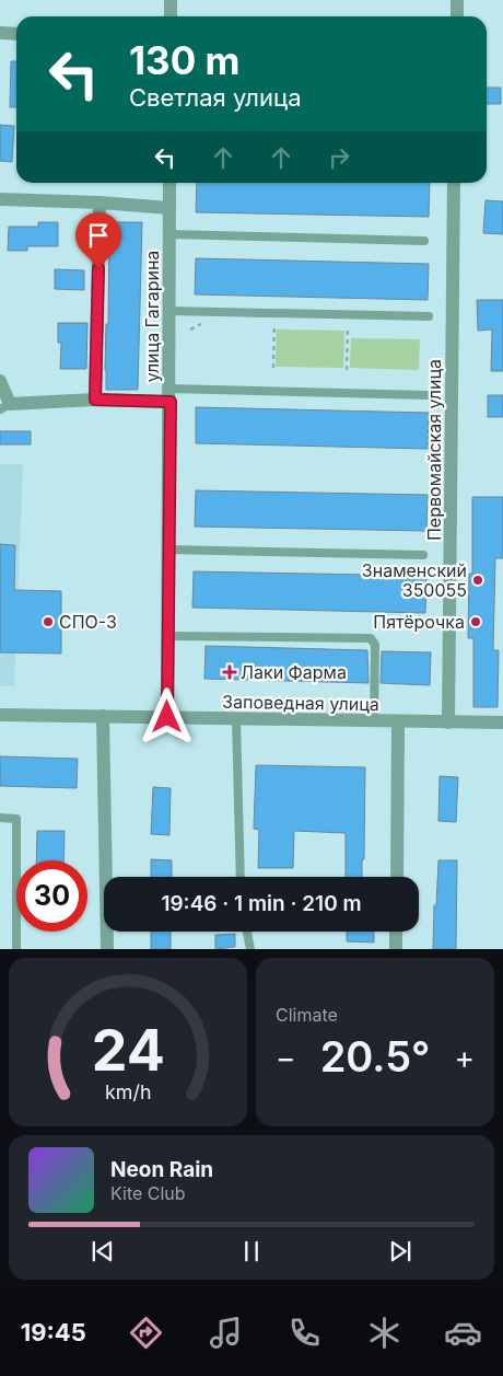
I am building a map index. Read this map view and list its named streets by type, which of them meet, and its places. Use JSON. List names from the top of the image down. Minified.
{"streets":{"street":["улица Гагарина","Первомайская улица","Заповедная улица"]},"crossings":[["улица Гагарина","Заповедная улица"],["Первомайская улица","Заповедная улица"]],"places":{"other":["Знаменский 350055","СПО-3","Пятёрочка"],"health":["Лаки Фарма"]},"page":{"turn":["130 m","Светлая улица"],"limit":"30","trip":"19:46 · 1 min · 210 m","tile":"Climate","heat":["−","20.5°","+"],"song":["Neon Rain","Kite Club"],"tabs":"19:45","gauge":["24","km/h"]}}
